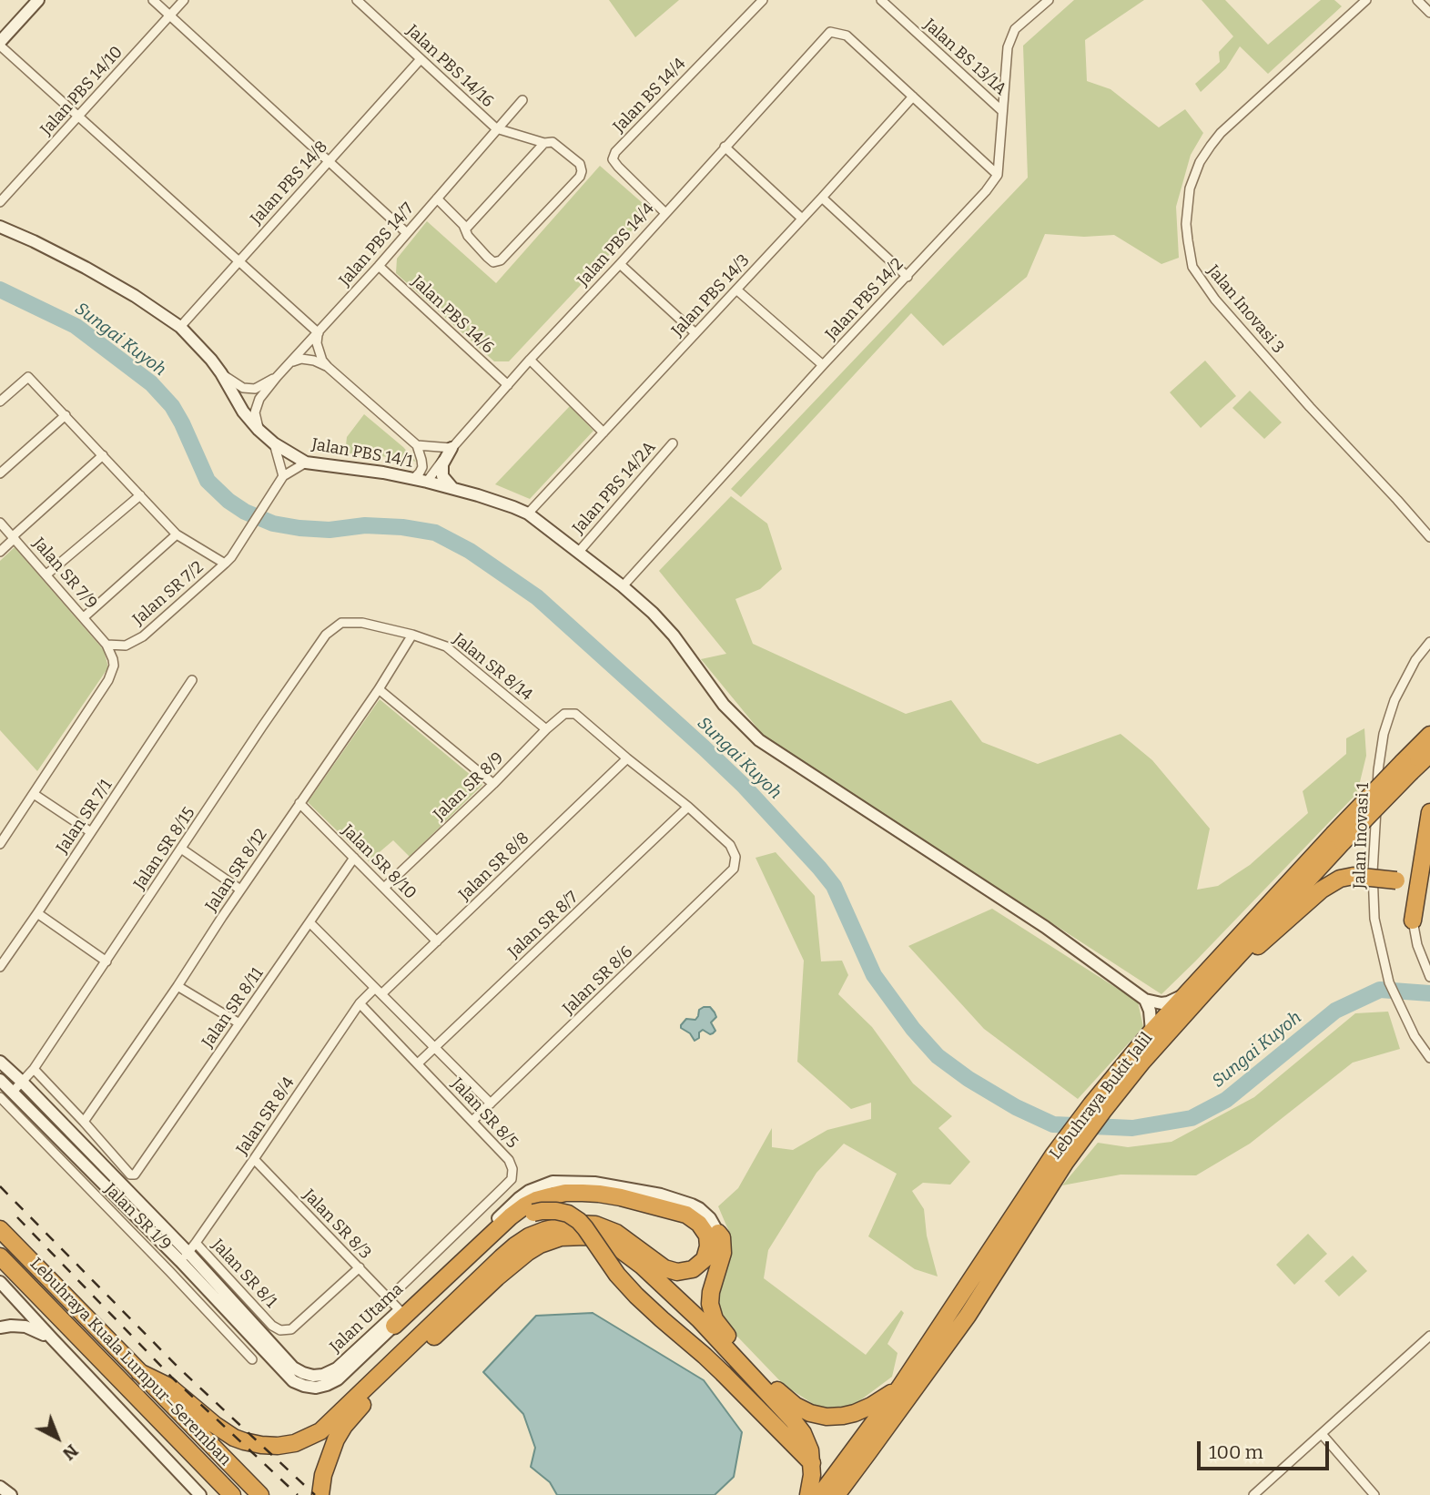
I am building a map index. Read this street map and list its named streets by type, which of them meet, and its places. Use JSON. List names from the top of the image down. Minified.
{"streets":{"highway":["Lebuhraya Bukit Jalil","Lebuhraya Kuala Lumpur–Seremban"],"street":["Jalan BS 13/1A","Jalan PBS 14/16","Jalan PBS 14/10","Jalan BS 14/4","Jalan PBS 14/8","Jalan PBS 14/7","Jalan PBS 14/4","Jalan PBS 14/3","Jalan PBS 14/2","Jalan Inovasi 3","Jalan PBS 14/6","Jalan PBS 14/1","Jalan PBS 14/2A","Jalan SR 7/9","Jalan SR 7/2","Jalan SR 8/14","Jalan SR 8/9","Jalan SR 7/1","Jalan Inovasi 1","Jalan SR 8/15","Jalan SR 8/10","Jalan SR 8/8","Jalan SR 8/12","Jalan SR 8/7","Jalan SR 8/6","Jalan SR 8/11","Jalan SR 8/5","Jalan SR 8/4","Jalan SR 1/9","Jalan SR 8/3","Jalan SR 8/1","Jalan Utama"]},"crossings":[["Jalan PBS 14/16","Jalan PBS 14/8"],["Jalan PBS 14/16","Jalan PBS 14/7"],["Jalan BS 14/4","Jalan PBS 14/4"],["Jalan PBS 14/8","Jalan PBS 14/1"],["Jalan PBS 14/7","Jalan PBS 14/6"],["Jalan PBS 14/7","Jalan PBS 14/1"],["Jalan PBS 14/4","Jalan PBS 14/3"],["Jalan PBS 14/4","Jalan PBS 14/6"],["Jalan PBS 14/4","Jalan PBS 14/1"],["Jalan PBS 14/3","Jalan PBS 14/1"],["Jalan PBS 14/2","Jalan PBS 14/1"],["Jalan PBS 14/1","Jalan PBS 14/2A"],["Jalan PBS 14/1","Jalan SR 7/2"],["Jalan SR 7/9","Jalan SR 7/2"],["Jalan SR 8/14","Jalan SR 8/9"],["Jalan SR 8/14","Jalan SR 8/15"],["Jalan SR 8/14","Jalan SR 8/12"],["Jalan SR 8/9","Jalan SR 8/10"],["Jalan SR 8/9","Jalan SR 8/8"],["Jalan SR 8/15","Jalan Utama"],["Jalan SR 8/10","Jalan SR 8/8"],["Jalan SR 8/10","Jalan SR 8/12"],["Jalan SR 8/10","Jalan SR 8/11"],["Jalan SR 8/8","Jalan SR 8/5"],["Jalan SR 8/8","Jalan SR 8/4"],["Jalan SR 8/12","Jalan SR 8/11"],["Jalan SR 8/7","Jalan SR 8/6"],["Jalan SR 8/7","Jalan SR 8/5"],["Jalan SR 8/6","Jalan SR 8/5"],["Jalan SR 8/11","Jalan SR 8/5"],["Jalan SR 8/5","Jalan SR 8/4"],["Jalan SR 8/5","Jalan SR 8/3"],["Jalan SR 8/4","Jalan SR 8/3"],["Jalan SR 8/4","Jalan SR 8/1"],["Jalan SR 8/4","Jalan Utama"],["Jalan SR 8/3","Jalan SR 8/1"],["Jalan SR 8/3","Jalan Utama"],["Jalan SR 8/1","Jalan Utama"]],"water":["Sungai Kuyoh"],"scale_bar":"100 m","north":"bottom right"}
